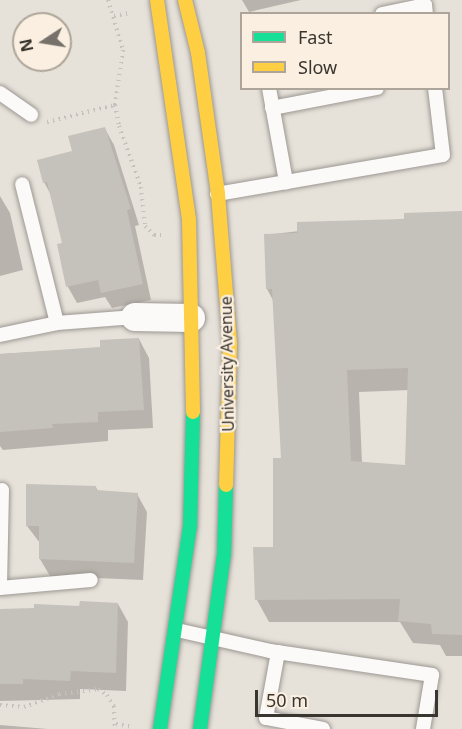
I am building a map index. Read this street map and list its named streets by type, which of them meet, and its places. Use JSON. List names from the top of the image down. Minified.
{"streets":{"street":["University Avenue"]},"legend":["Fast","Slow"],"scale_bar":"50 m","north":"left"}
